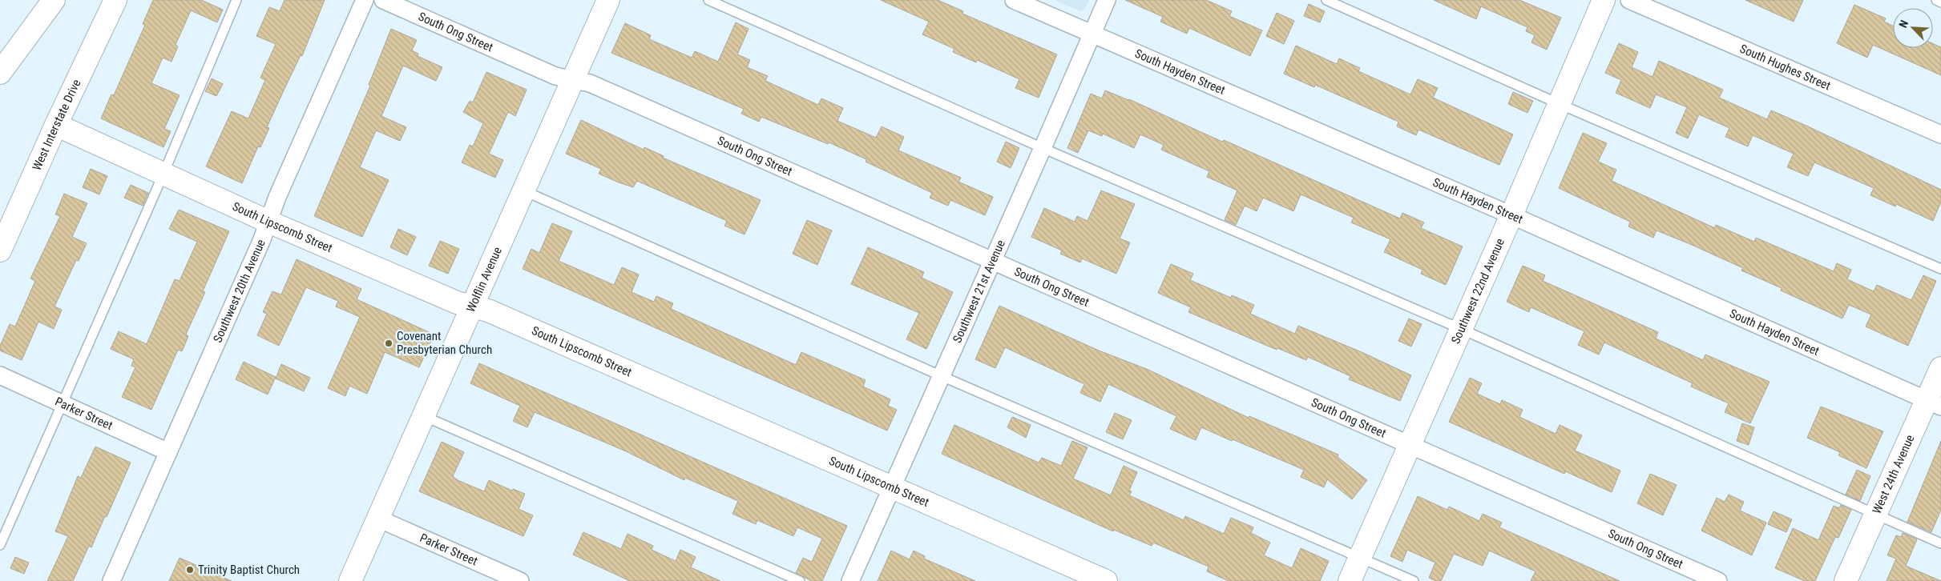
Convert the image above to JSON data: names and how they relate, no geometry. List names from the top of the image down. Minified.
{"streets":{"main road":["West Interstate Drive","South Lipscomb Street","Wolflin Avenue","Southwest 22nd Avenue","West 24th Avenue"],"street":["South Ong Street","South Hughes Street","South Hayden Street","Southwest 20th Avenue","Southwest 21st Avenue","Parker Street"]},"crossings":[["South Ong Street","Wolflin Avenue"],["South Ong Street","Southwest 21st Avenue"],["South Ong Street","Southwest 22nd Avenue"],["South Hayden Street","Southwest 21st Avenue"],["South Hayden Street","Southwest 22nd Avenue"],["South Hayden Street","West 24th Avenue"],["West Interstate Drive","South Lipscomb Street"],["South Lipscomb Street","Wolflin Avenue"],["South Lipscomb Street","Southwest 20th Avenue"],["South Lipscomb Street","Southwest 21st Avenue"],["Wolflin Avenue","Parker Street"],["Southwest 20th Avenue","Parker Street"]],"places":["Covenant Presbyterian Church","Trinity Baptist Church"],"north":"top left"}
